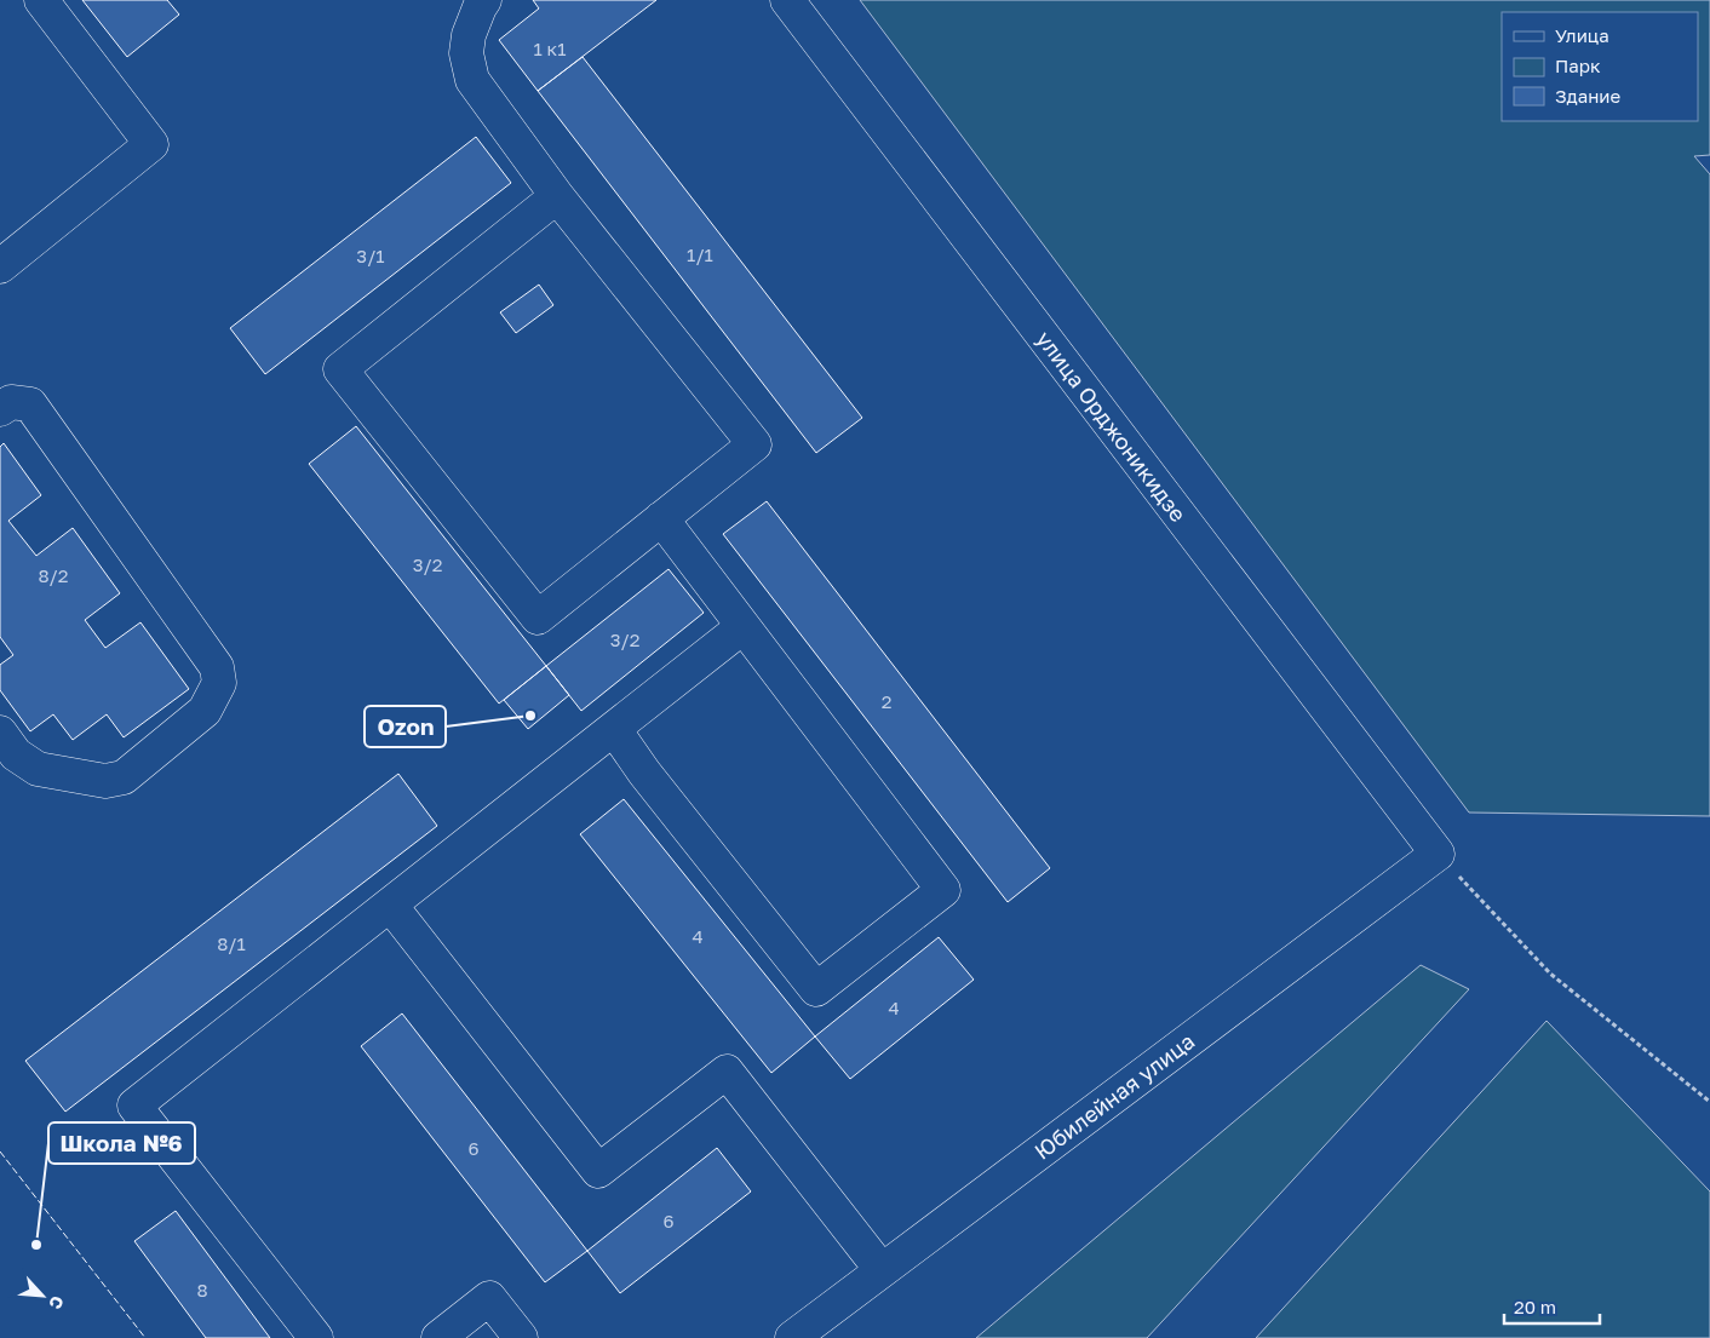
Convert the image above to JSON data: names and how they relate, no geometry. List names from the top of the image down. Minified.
{"streets":{"street":["улица Орджоникидзе","Юбилейная улица"]},"crossings":[["улица Орджоникидзе","Юбилейная улица"]],"places":["Ozon","Школа №6"],"house_numbers":["1 к1","1/1","3/1","3/2","8/2","3/2","2","4","8/1","4","6","6","8"],"legend":["Улица","Парк","Здание"],"scale_bar":"20 m","north":"bottom right"}
